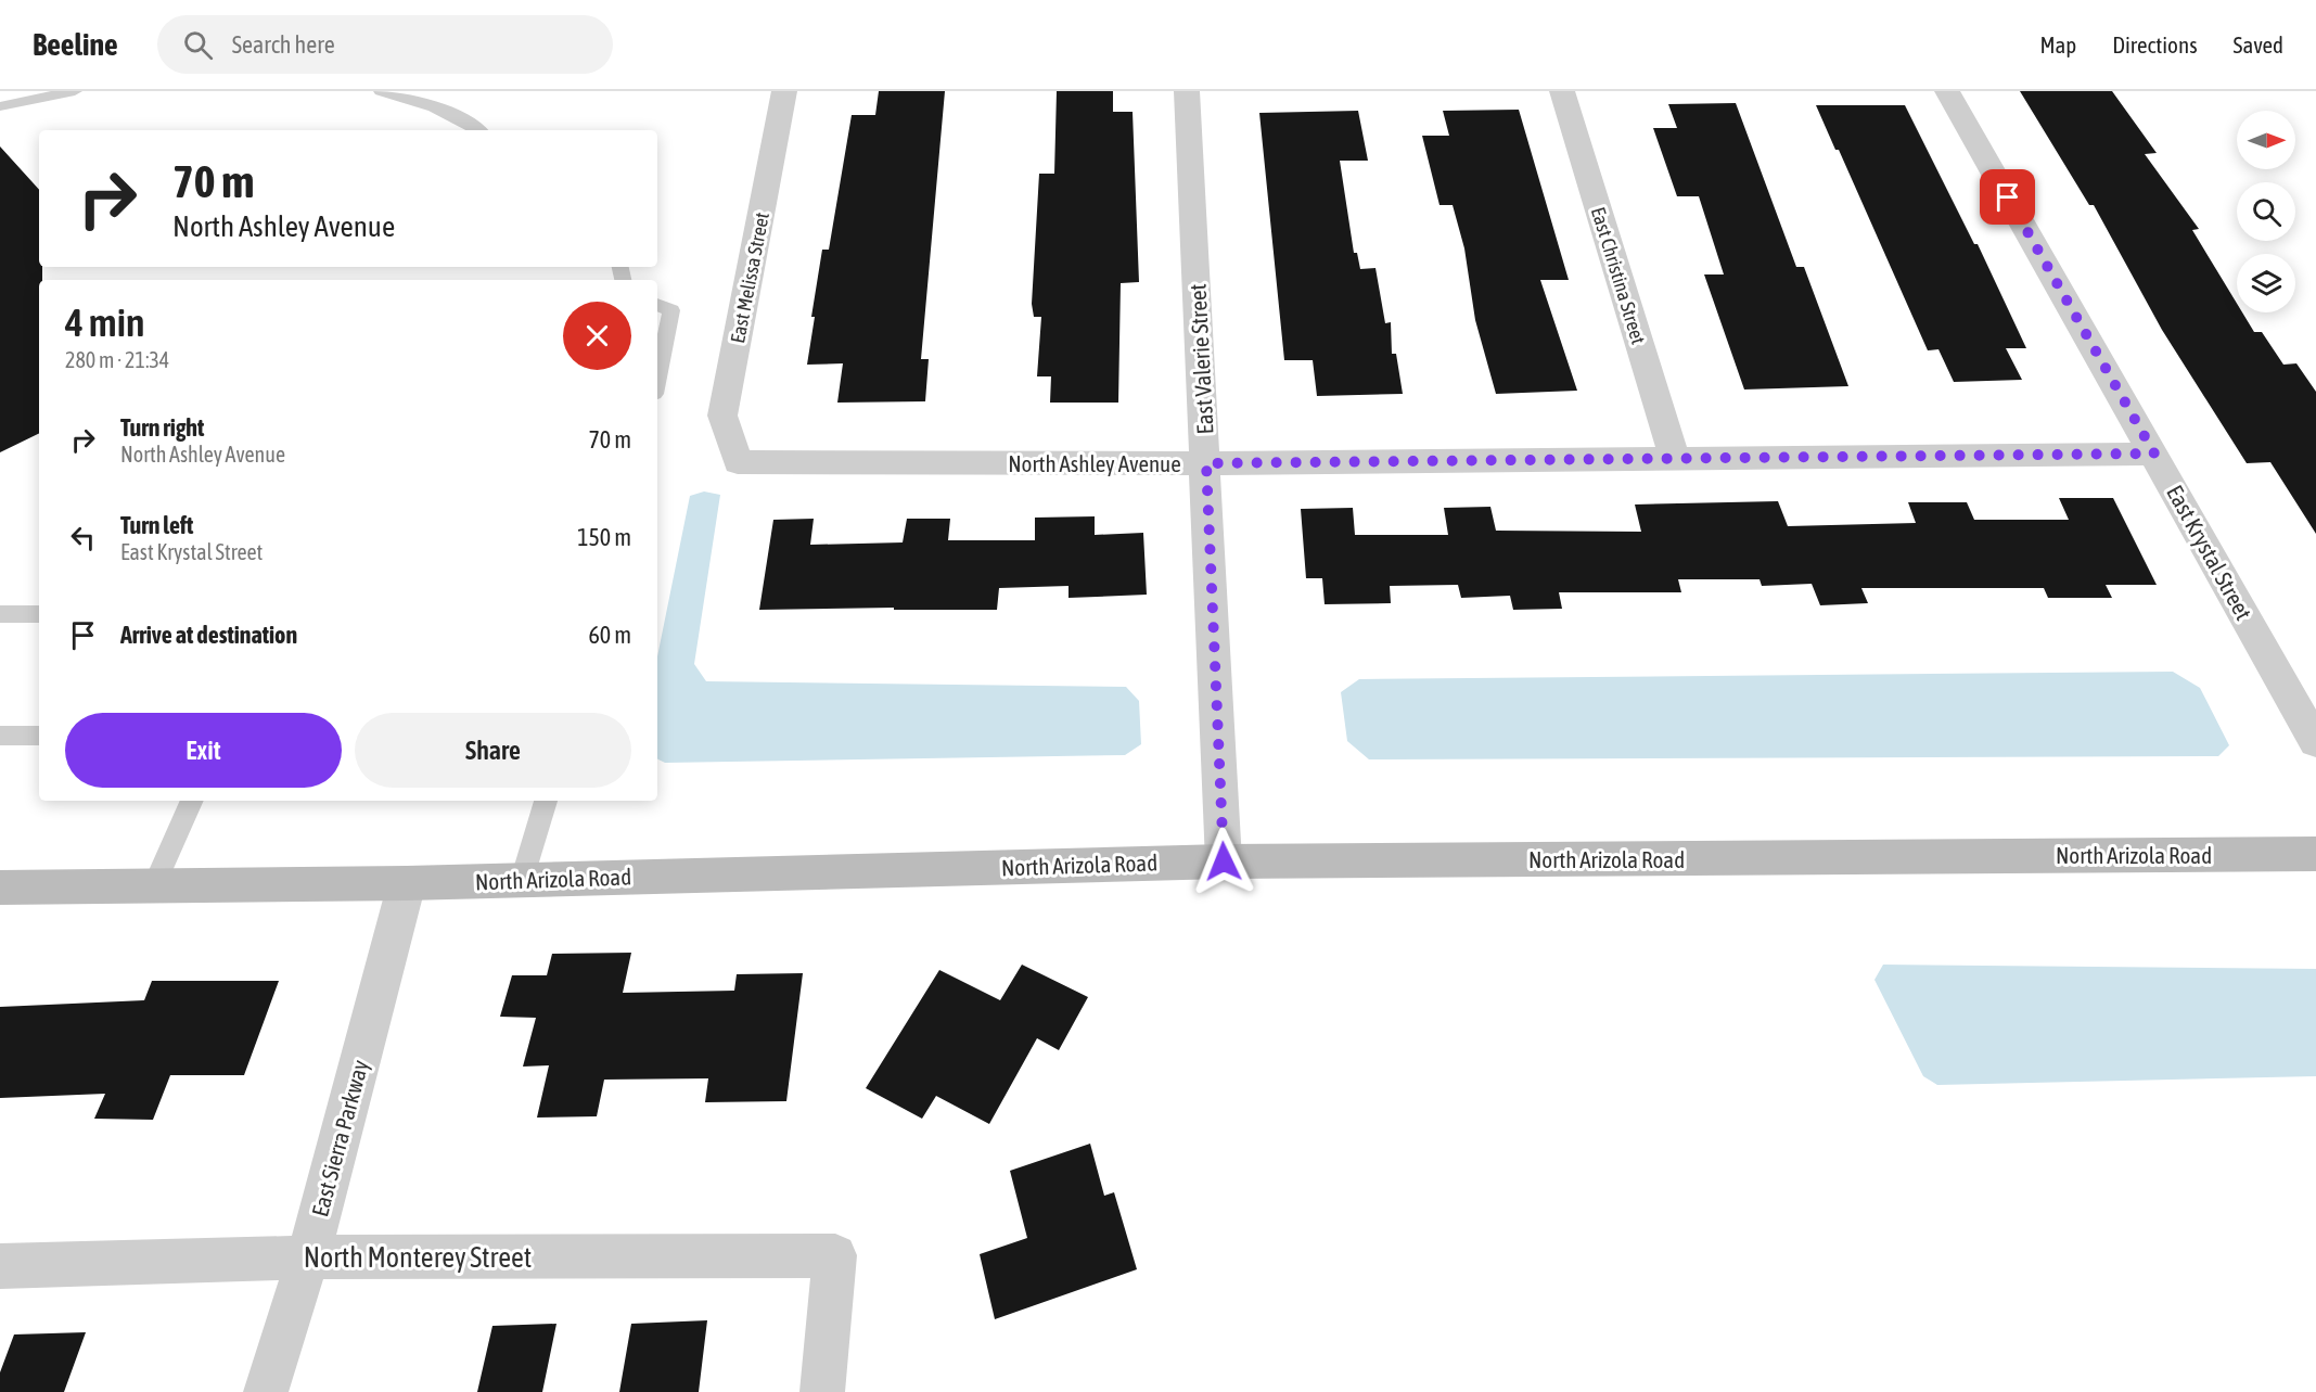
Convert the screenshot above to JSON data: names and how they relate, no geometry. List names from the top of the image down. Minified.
{"streets":{"street":["East Christina Street","East Melissa Street","East Valerie Street","North Ashley Avenue","East Krystal Street","North Arizola Road","East Sierra Parkway","North Monterey Street"]},"crossings":[["East Christina Street","North Ashley Avenue"],["East Melissa Street","North Ashley Avenue"],["East Valerie Street","North Ashley Avenue"],["East Valerie Street","North Arizola Road"],["North Ashley Avenue","East Krystal Street"],["North Arizola Road","East Sierra Parkway"],["East Sierra Parkway","North Monterey Street"]],"north":"right","page":{"header":"Beeline","search":"Search here","nav":["Map","Directions","Saved"],"turn":["70 m","North Ashley Avenue"],"heading":["4 min","280 m · 21:34"],"list":[{"name":"Turn right","note":"North Ashley Avenue","value":"70 m"},{"name":"Turn left","note":"East Krystal Street","value":"150 m"},{"name":"Arrive at destination","value":"60 m"}],"buttons":["Exit","Share"]}}
